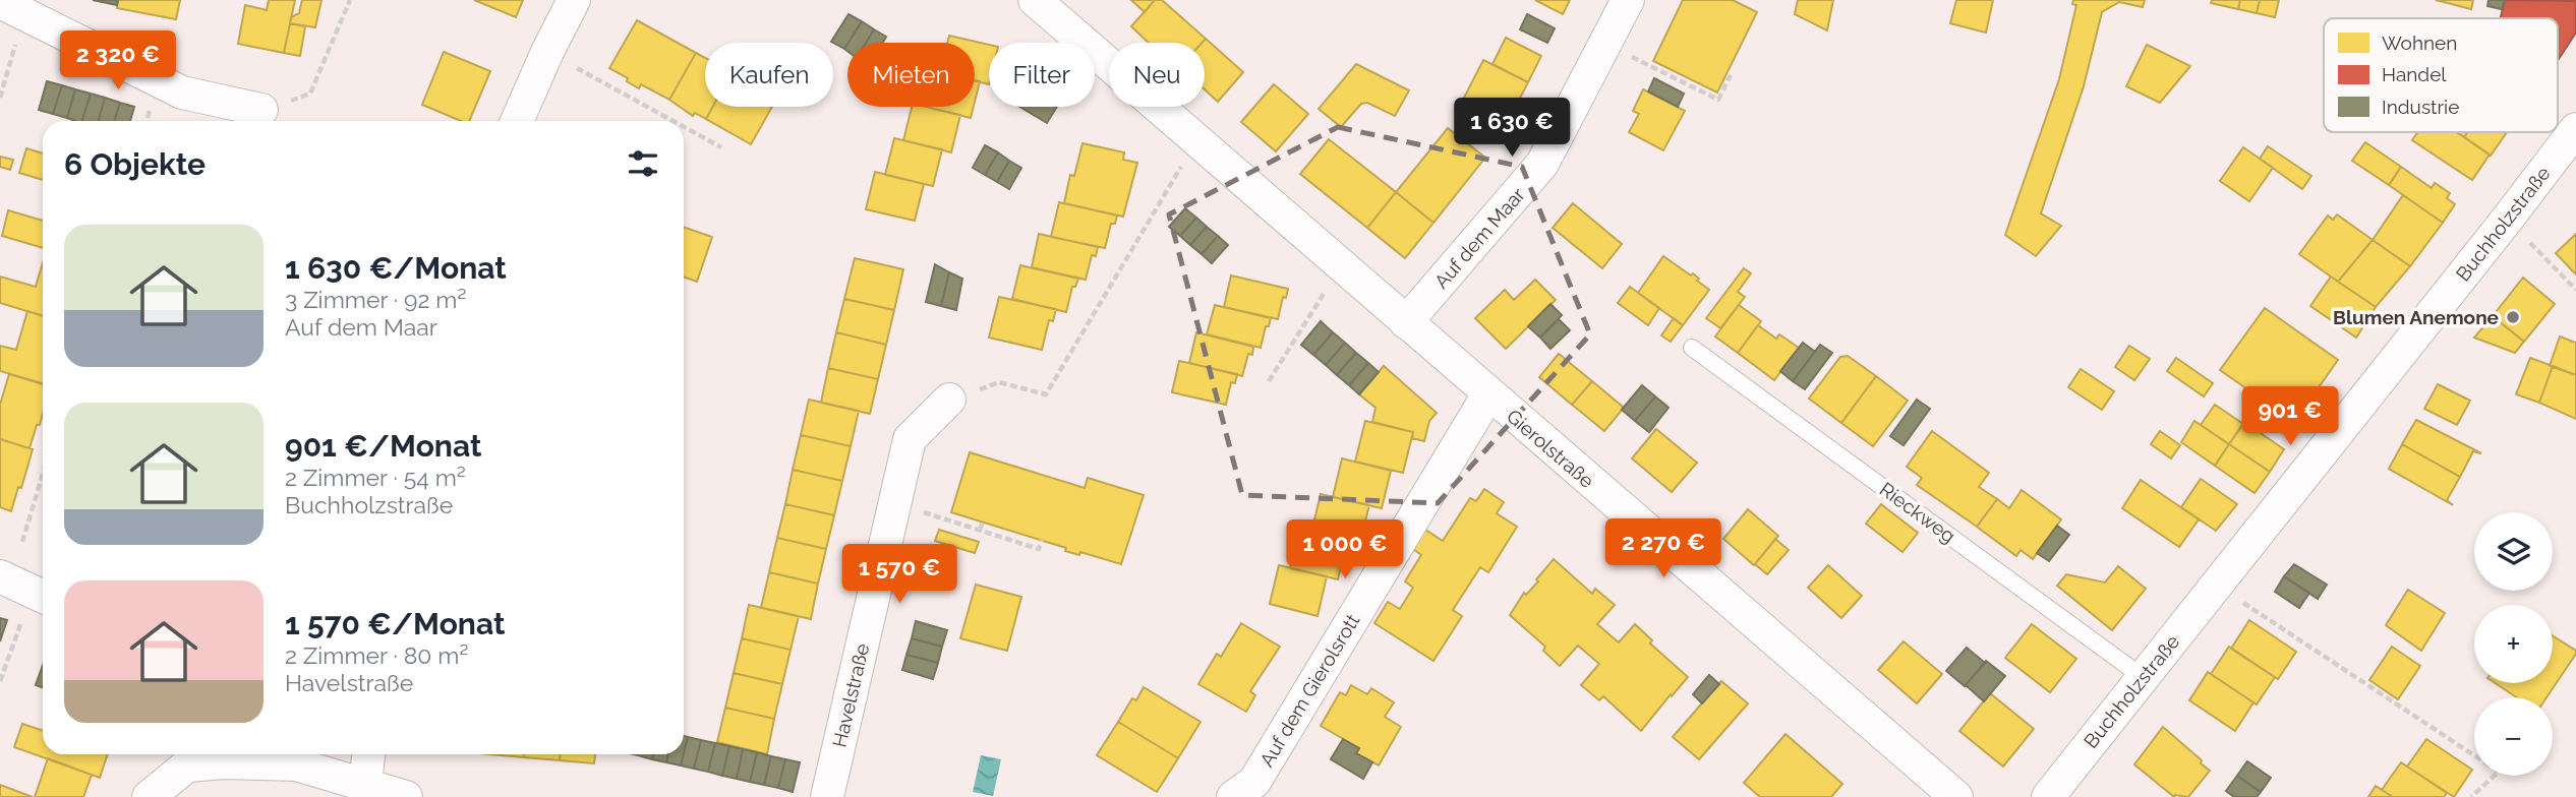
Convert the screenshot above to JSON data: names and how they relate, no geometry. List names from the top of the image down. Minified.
{"streets":{"street":["Buchholzstraße","Auf dem Maar","Gierolstraße","Auf dem Gierolsrott","Havelstraße"],"lane":["Rieckweg"]},"crossings":[["Buchholzstraße","Rieckweg"],["Auf dem Maar","Gierolstraße"],["Gierolstraße","Auf dem Gierolsrott"]],"places":["Blumen Anemone"],"legend":["Wohnen","Handel","Industrie"],"page":{"price":["2 320 €","1 630 €","901 €","2 270 €","1 000 €","1 570 €"],"chip":["Kaufen","Mieten","Filter","Neu"],"heading":"6 Objekte","list":[{"name":"1 630 €/Monat","note":"3 Zimmer · 92 m² · Auf dem Maar"},{"name":"901 €/Monat","note":"2 Zimmer · 54 m² · Buchholzstraße"},{"name":"1 570 €/Monat","note":"2 Zimmer · 80 m² · Havelstraße"}],"map_buttons":["+","−"]}}
